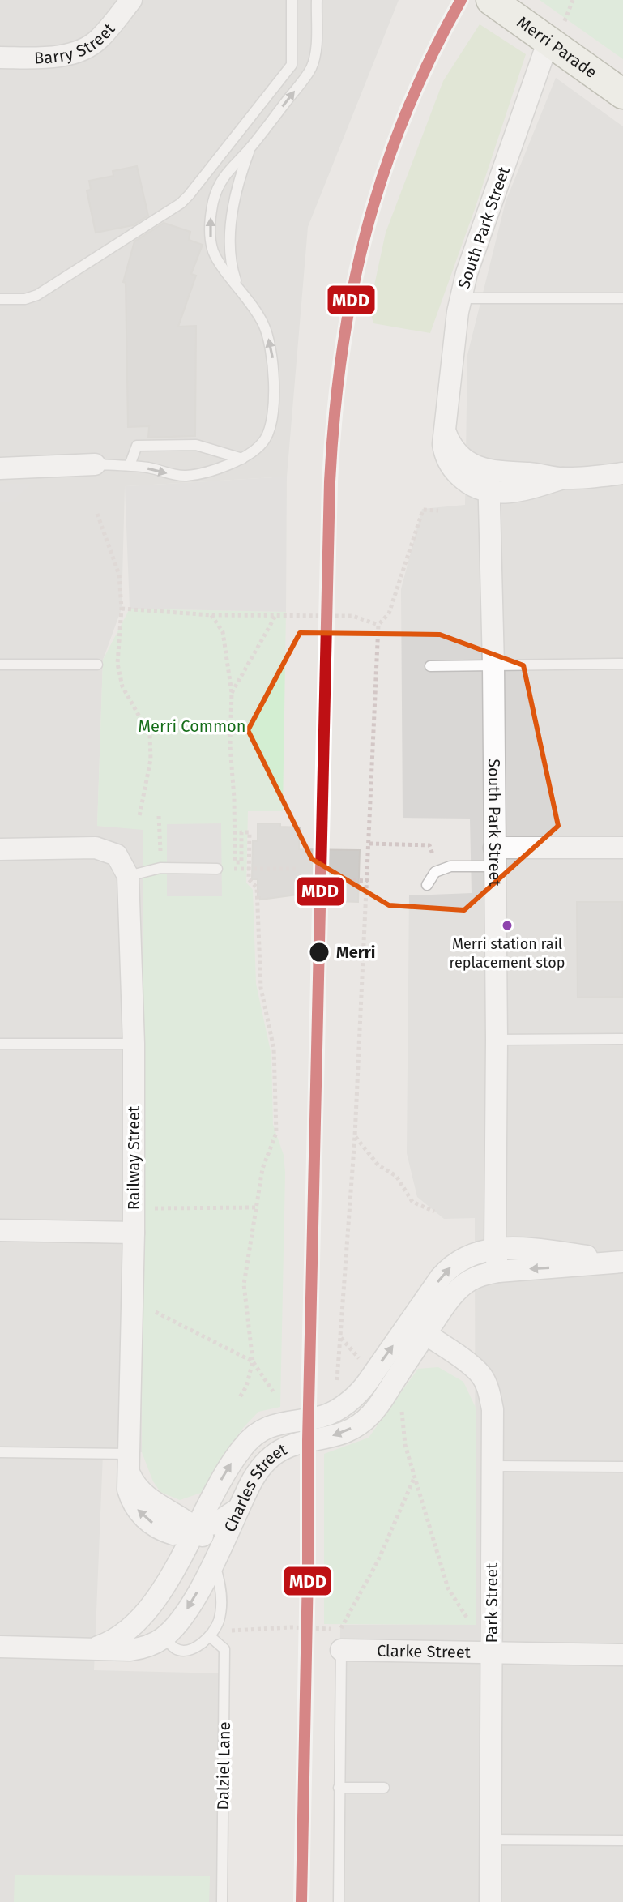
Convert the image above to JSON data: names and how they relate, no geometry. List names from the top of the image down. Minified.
{"streets":{"main road":["Merri Parade"],"street":["Barry Street","South Park Street","Railway Street","Charles Street","Park Street","Clarke Street"],"lane":["Dalziel Lane"]},"crossings":[["Merri Parade","South Park Street"],["South Park Street","Charles Street"],["Railway Street","Charles Street"],["Charles Street","Park Street"],["Park Street","Clarke Street"]],"parks":["Merri Common"],"places":["Merri station rail replacement stop","Merri"],"lines":["transit line MDD"]}
